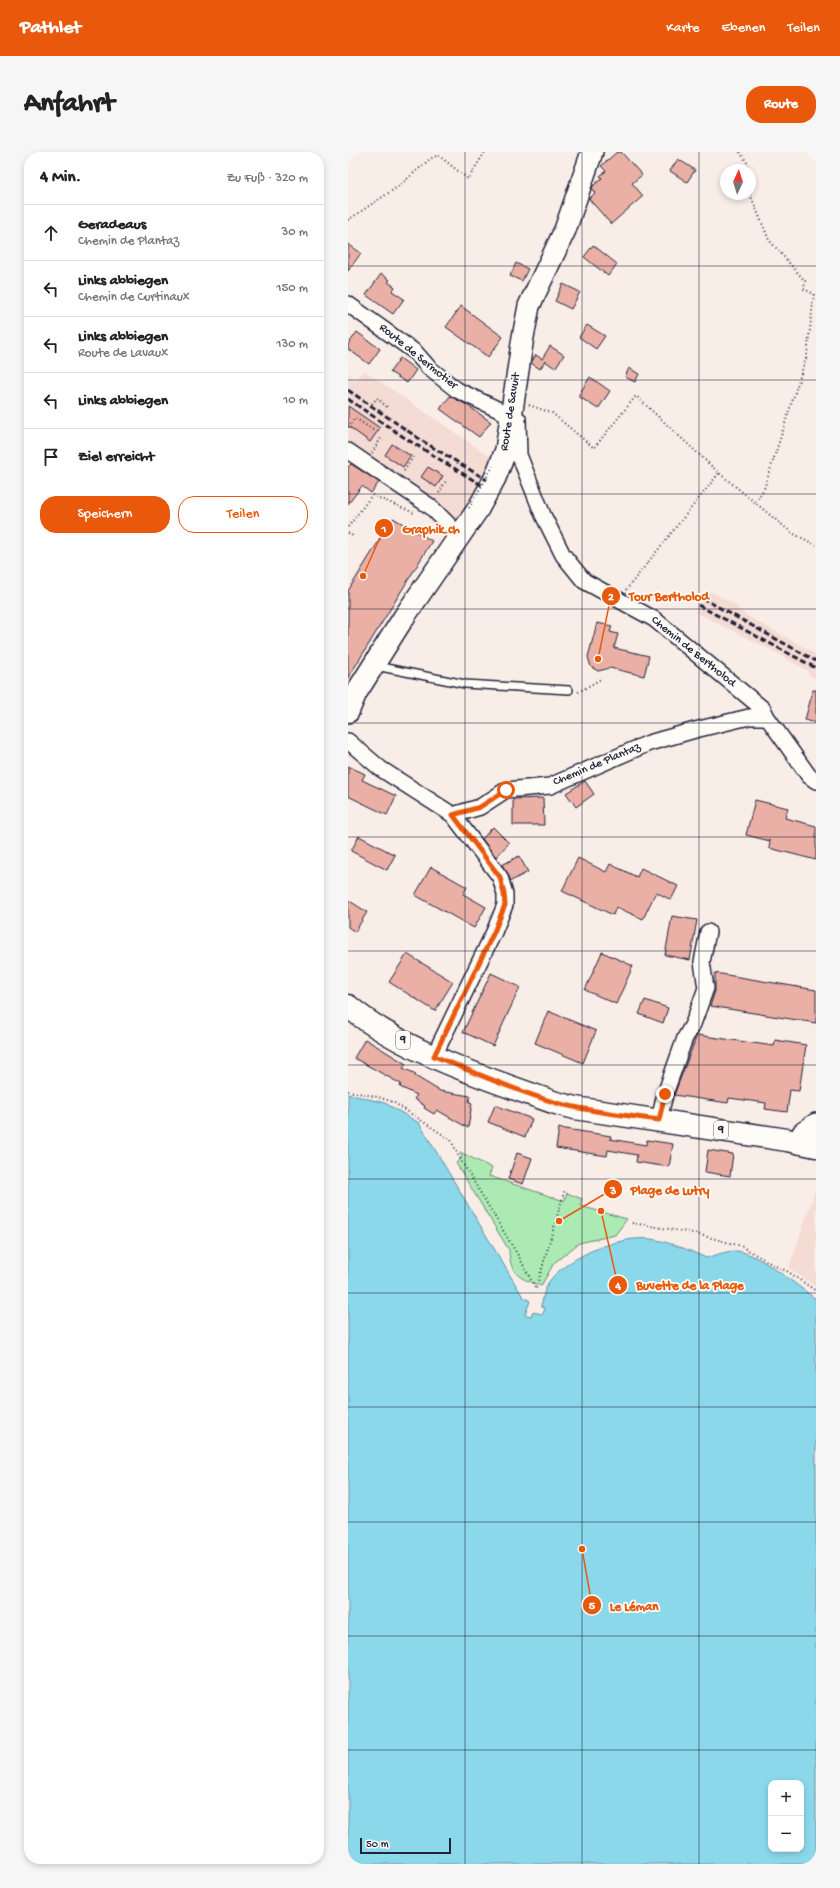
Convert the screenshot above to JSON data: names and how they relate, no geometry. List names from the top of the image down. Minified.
{"streets":{"main road":["9"],"street":["Route de Sermotier","Route de Savuit","Chemin de Bertholod","Chemin de Plantaz"]},"crossings":[["Route de Sermotier","Route de Savuit"],["Route de Sermotier","Chemin de Bertholod"],["Route de Savuit","Chemin de Bertholod"],["Chemin de Bertholod","Chemin de Plantaz"]],"places":["Graphik.ch","Tour Bertholod","Buvette de la Plage","Plage de Lutry","Le Léman"],"scale_bar":"50 m","north":"top","page":{"header":"Pathlet","nav":["Karte","Ebenen","Teilen"],"buttons":["Route",["Speichern","Teilen"]],"title":"Anfahrt","heading":["4 Min.","Zu Fuß · 320 m"],"list":[["Geradeaus","Chemin de Plantaz","30 m"],["Links abbiegen","Chemin de Curtinaux","150 m"],["Links abbiegen","Route de Lavaux","130 m"],["Links abbiegen","10 m"],"Ziel erreicht"],"map_buttons":["+","−"],"scale":"50 m"}}
